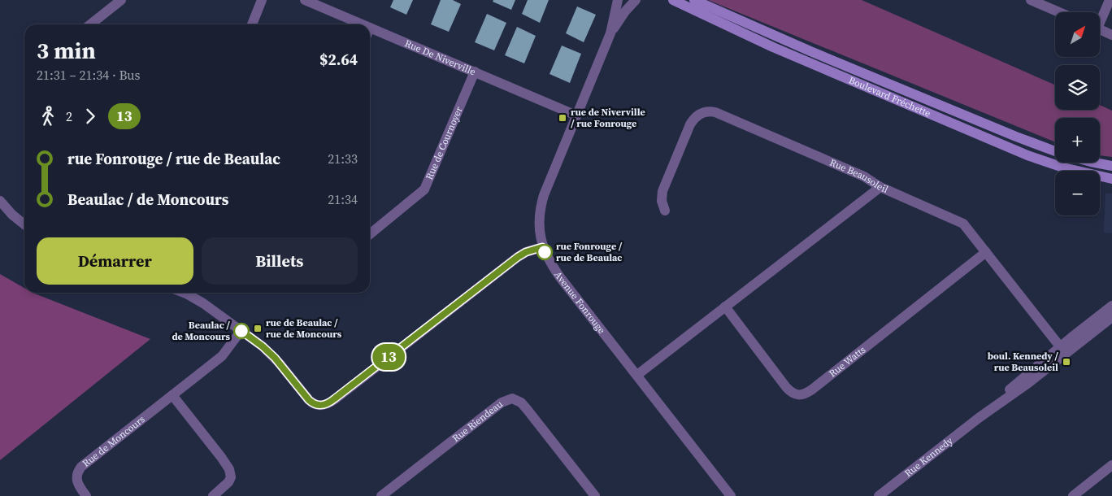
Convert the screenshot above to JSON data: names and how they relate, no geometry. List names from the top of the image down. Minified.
{"streets":{"main road":["Boulevard Fréchette"],"street":["Rue De Niverville","Rue de Cournoyer","Rue Beausoleil","Avenue Fonrouge","Rue Watts","Rue Riendeau","Rue de Moncours","Rue Kennedy"]},"crossings":[["Rue De Niverville","Rue de Cournoyer"],["Rue De Niverville","Avenue Fonrouge"],["Rue Beausoleil","Rue Watts"],["Rue Beausoleil","Rue Kennedy"]],"places":{"transit":["rue de Niverville / rue Fonrouge","rue de Beaulac / rue de Moncours","boul. Kennedy / rue Beausoleil"],"other":["rue Fonrouge / rue de Beaulac","Beaulac / de Moncours"]},"lines":["bus line 13"],"north":"top right","page":{"on_map":"13","map_buttons":["+","−"],"heading":["3 min","21:31 – 21:34 · Bus","$2.64"],"legs":["2","13"],"list":[{"name":"rue Fonrouge / rue de Beaulac","value":"21:33"},{"name":"Beaulac / de Moncours","value":"21:34"}],"buttons":["Démarrer","Billets"]}}
